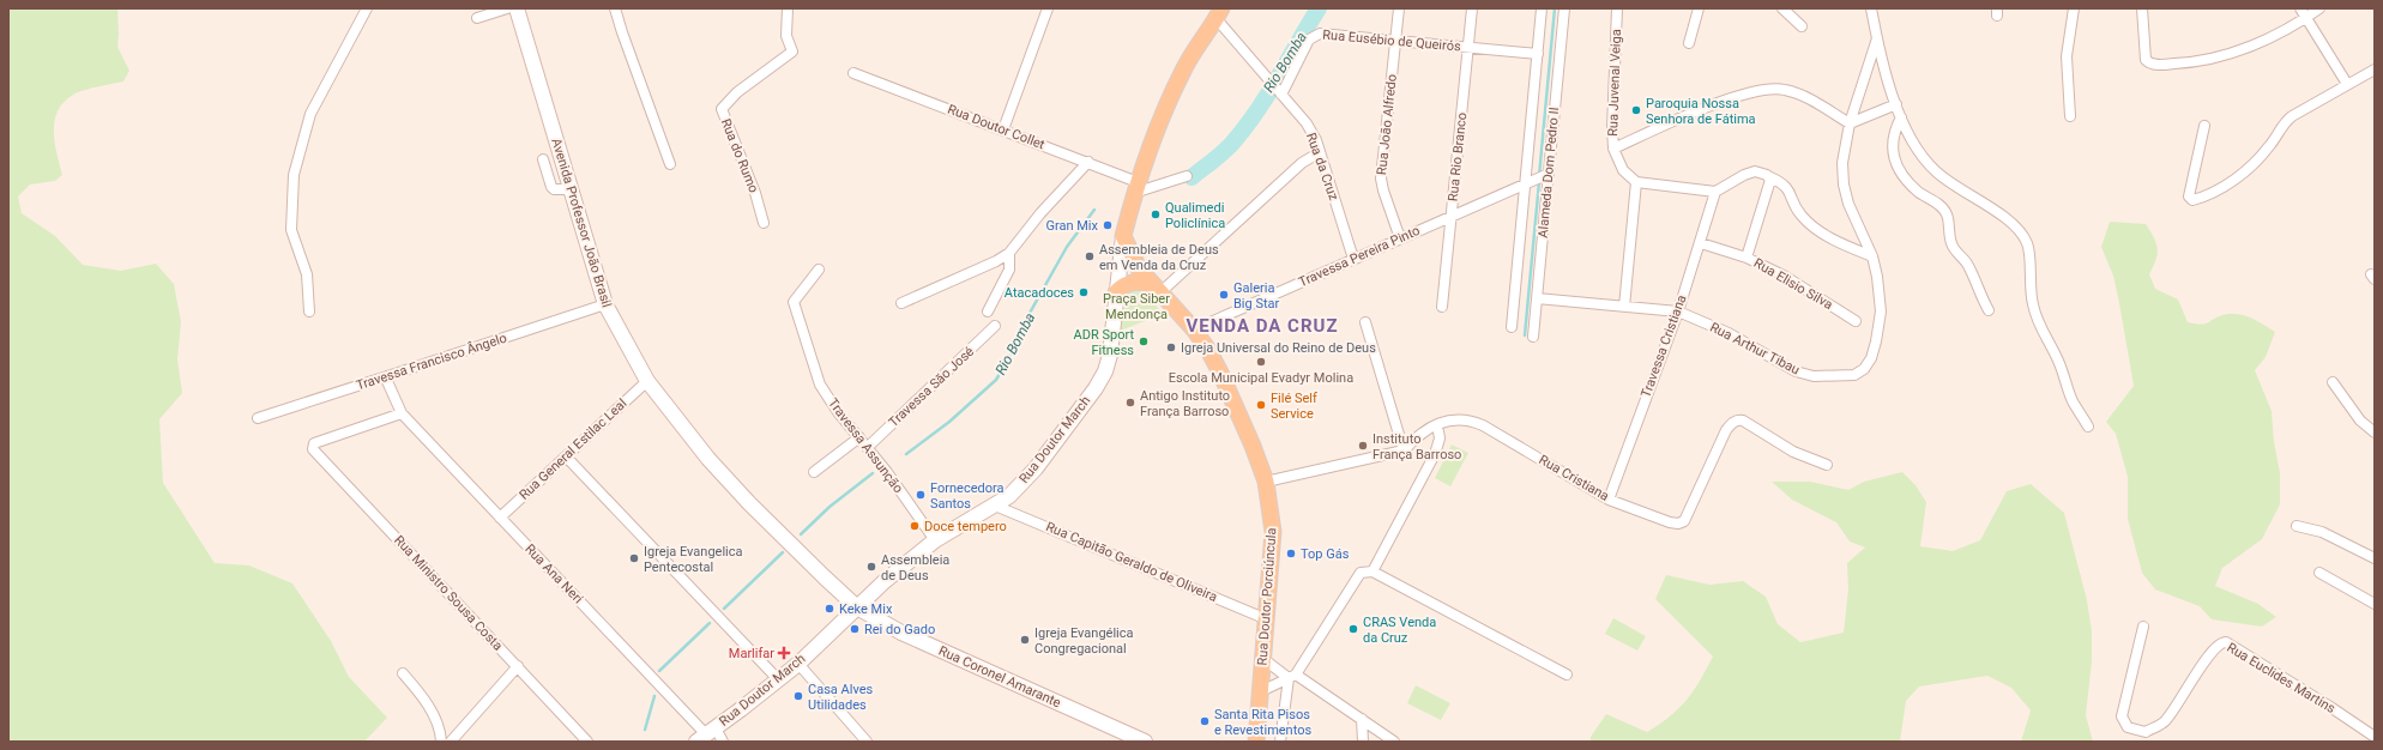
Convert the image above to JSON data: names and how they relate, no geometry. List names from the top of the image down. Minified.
{"streets":{"main road":["Avenida Professor João Brasil","Rua Doutor March","Rua Doutor Porciúncula","Rua Coronel Amarante"],"street":["Rua Eusébio de Queirós","Rua Juvenal Veiga","Rua João Alfredo","Rua Doutor Collet","Rua do Rumo","Rua Rio Branco","Rua da Cruz","Alameda Dom Pedro II","Travessa Pereira Pinto","Rua Elisio Silva","Travessa Cristiana","Rua Arthur Tibau","Travessa Francisco Ângelo","Travessa São José","Travessa Assunção","Rua General Estilac Leal","Rua Cristiana","Rua Capitão Geraldo de Oliveira","Rua Ana Neri","Rua Ministro Sousa Costa","Rua Euclides Martins"]},"crossings":[["Rua Eusébio de Queirós","Rua João Alfredo"],["Rua Eusébio de Queirós","Rua Rio Branco"],["Rua Eusébio de Queirós","Rua da Cruz"],["Rua Eusébio de Queirós","Alameda Dom Pedro II"],["Rua João Alfredo","Travessa Pereira Pinto"],["Rua Doutor Collet","Rua Doutor March"],["Rua Rio Branco","Travessa Pereira Pinto"],["Rua da Cruz","Travessa Pereira Pinto"],["Rua da Cruz","Rua Doutor March"],["Alameda Dom Pedro II","Travessa Pereira Pinto"],["Alameda Dom Pedro II","Rua Arthur Tibau"],["Avenida Professor João Brasil","Travessa Francisco Ângelo"],["Avenida Professor João Brasil","Rua Doutor March"],["Avenida Professor João Brasil","Rua General Estilac Leal"],["Avenida Professor João Brasil","Rua Coronel Amarante"],["Travessa Pereira Pinto","Rua Doutor Porciúncula"],["Rua Elisio Silva","Travessa Cristiana"],["Travessa Cristiana","Rua Arthur Tibau"],["Travessa Cristiana","Rua Cristiana"],["Travessa Francisco Ângelo","Rua Ana Neri"],["Travessa São José","Travessa Assunção"],["Rua Doutor March","Travessa Assunção"],["Rua Doutor March","Rua Capitão Geraldo de Oliveira"],["Rua Doutor March","Rua Ana Neri"],["Rua Doutor March","Rua Doutor Porciúncula"],["Rua Doutor March","Rua Coronel Amarante"],["Rua General Estilac Leal","Rua Ana Neri"],["Rua Capitão Geraldo de Oliveira","Rua Doutor Porciúncula"],["Rua Ana Neri","Rua Ministro Sousa Costa"]],"districts":["VENDA DA CRUZ"],"water":["Rio Bomba"],"parks":["Praça Siber Mendonça"],"places":{"other":["Paroquia Nossa Senhora de Fátima","Qualimedi Policlínica","Gran Mix","Assembleia de Deus em Venda da Cruz","Atacadoces","Galeria Big Star","ADR Sport Fitness","Igreja Universal do Reino de Deus","Escola Municipal Evadyr Molina","Antigo Instituto França Barroso","Filé Self Service","Instituto França Barroso","Fornecedora Santos","Doce tempero","Top Gás","Igreja Evangelica Pentecostal","Assembleia de Deus","Keke Mix","Rei do Gado","CRAS Venda da Cruz","Igreja Evangélica Congregacional","Casa Alves Utilidades","Santa Rita Pisos e Revestimentos"],"health":["Marlifar"]}}
